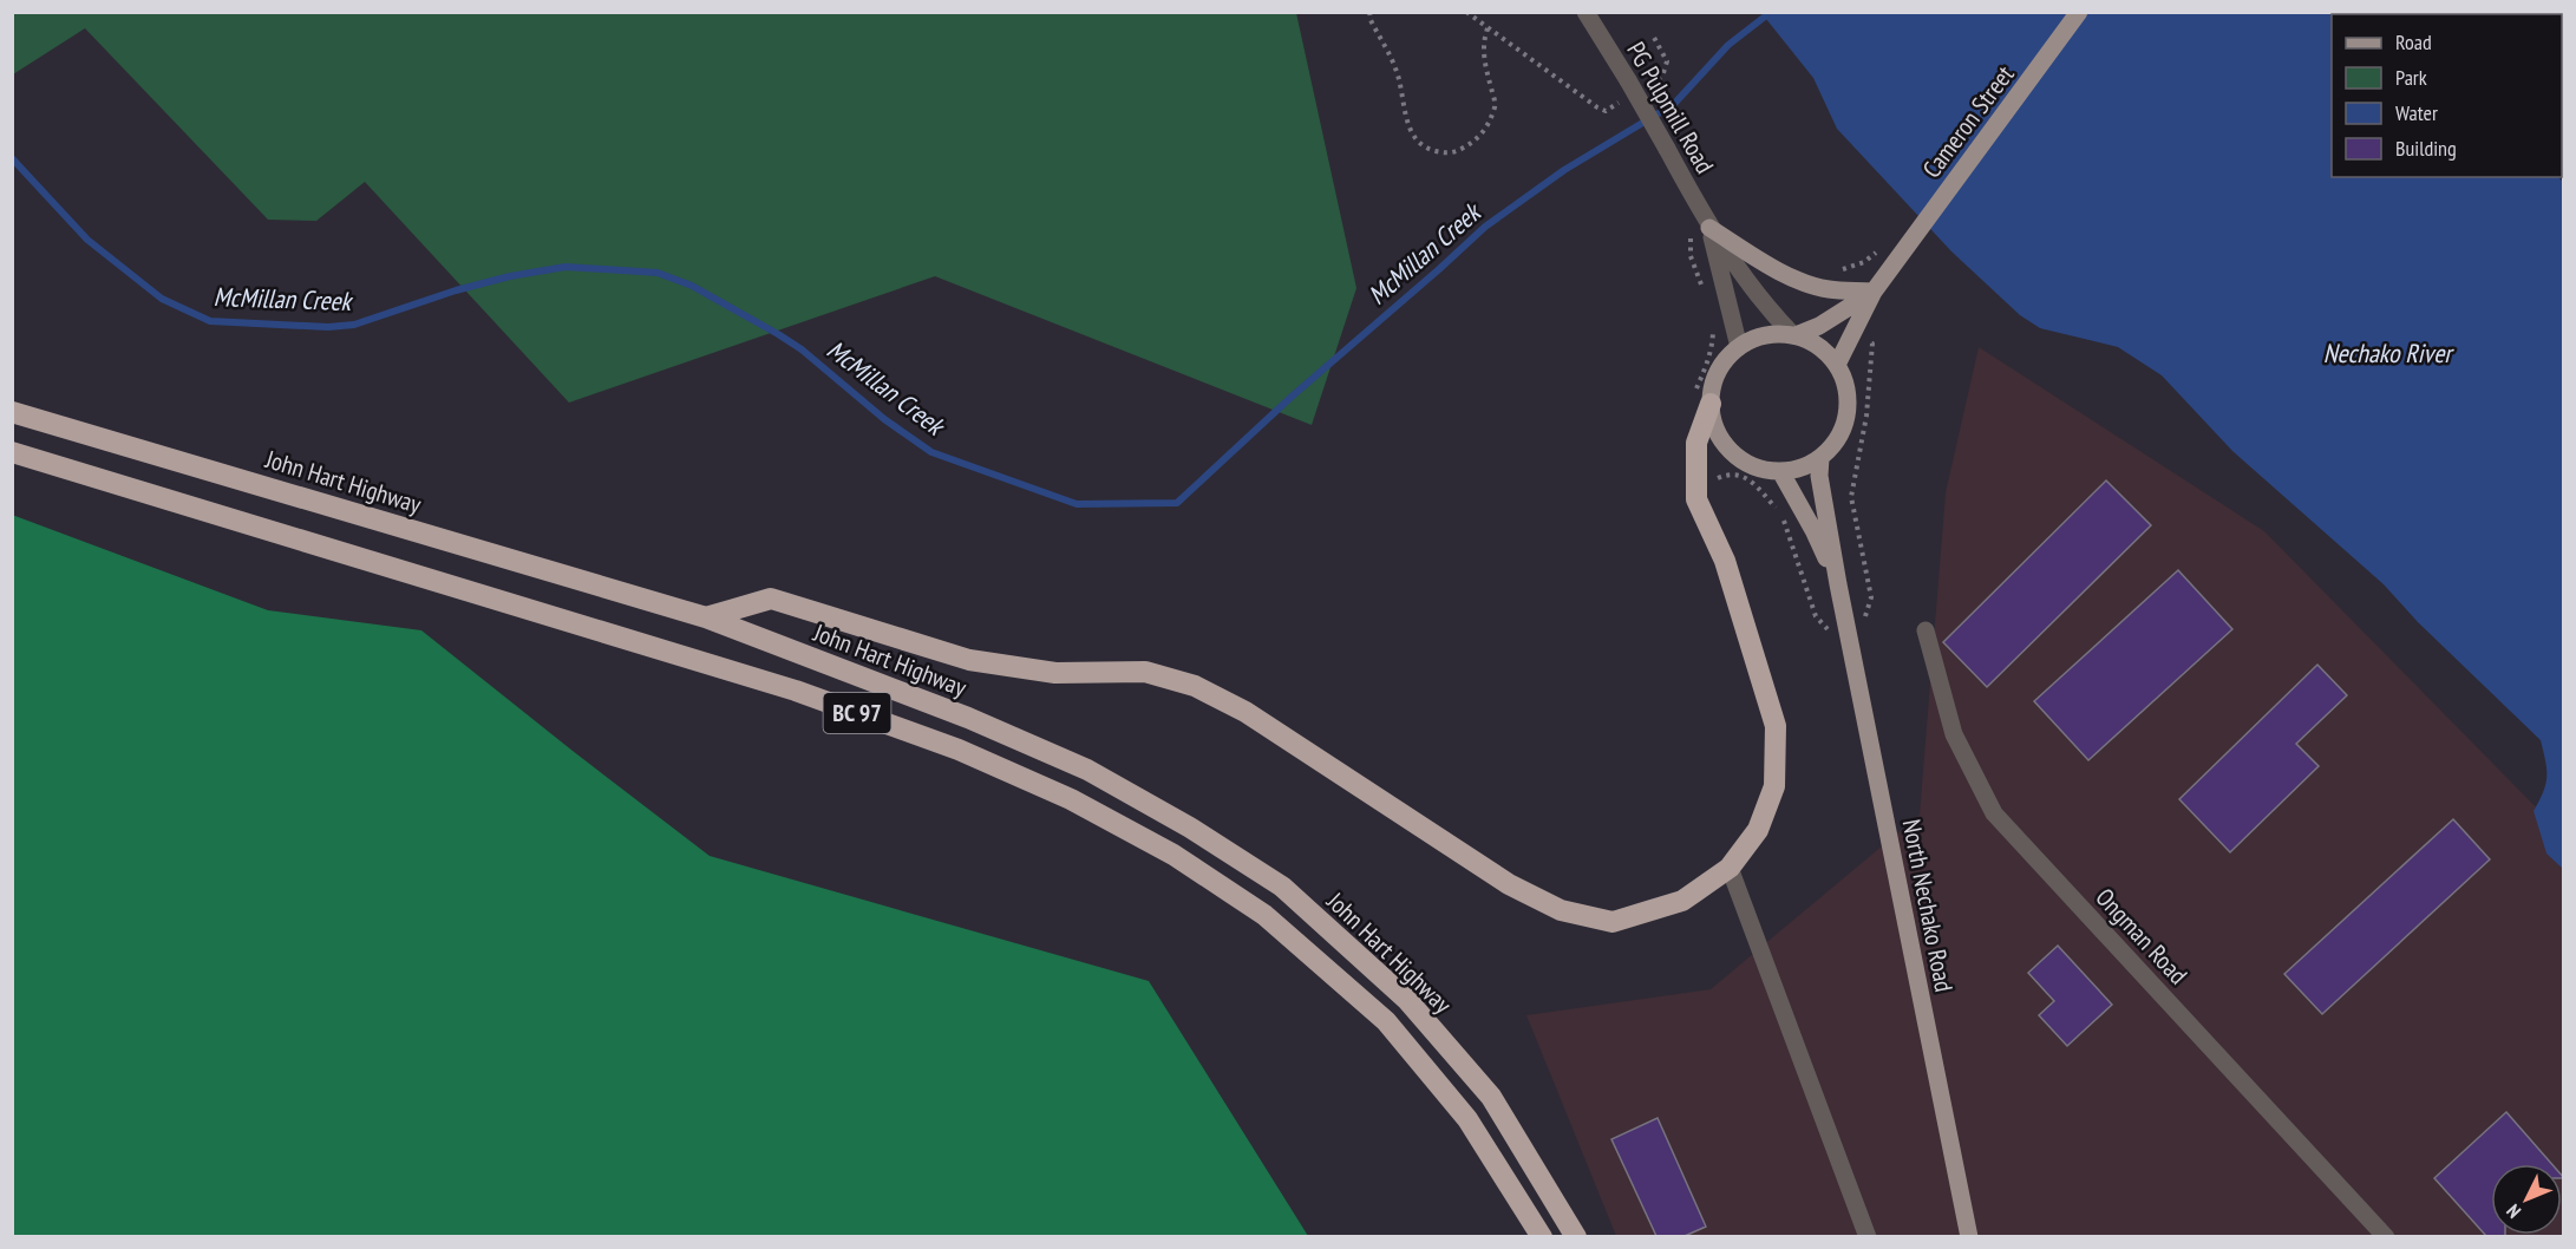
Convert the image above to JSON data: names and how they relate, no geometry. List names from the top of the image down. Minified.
{"streets":{"highway":["John Hart Highway","BC 97"],"main road":["Cameron Street","North Nechako Road"],"street":["PG Pulpmill Road","Ongman Road"]},"water":["McMillan Creek","Nechako River"],"legend":["Road","Park","Water","Building"],"north":"bottom left"}
